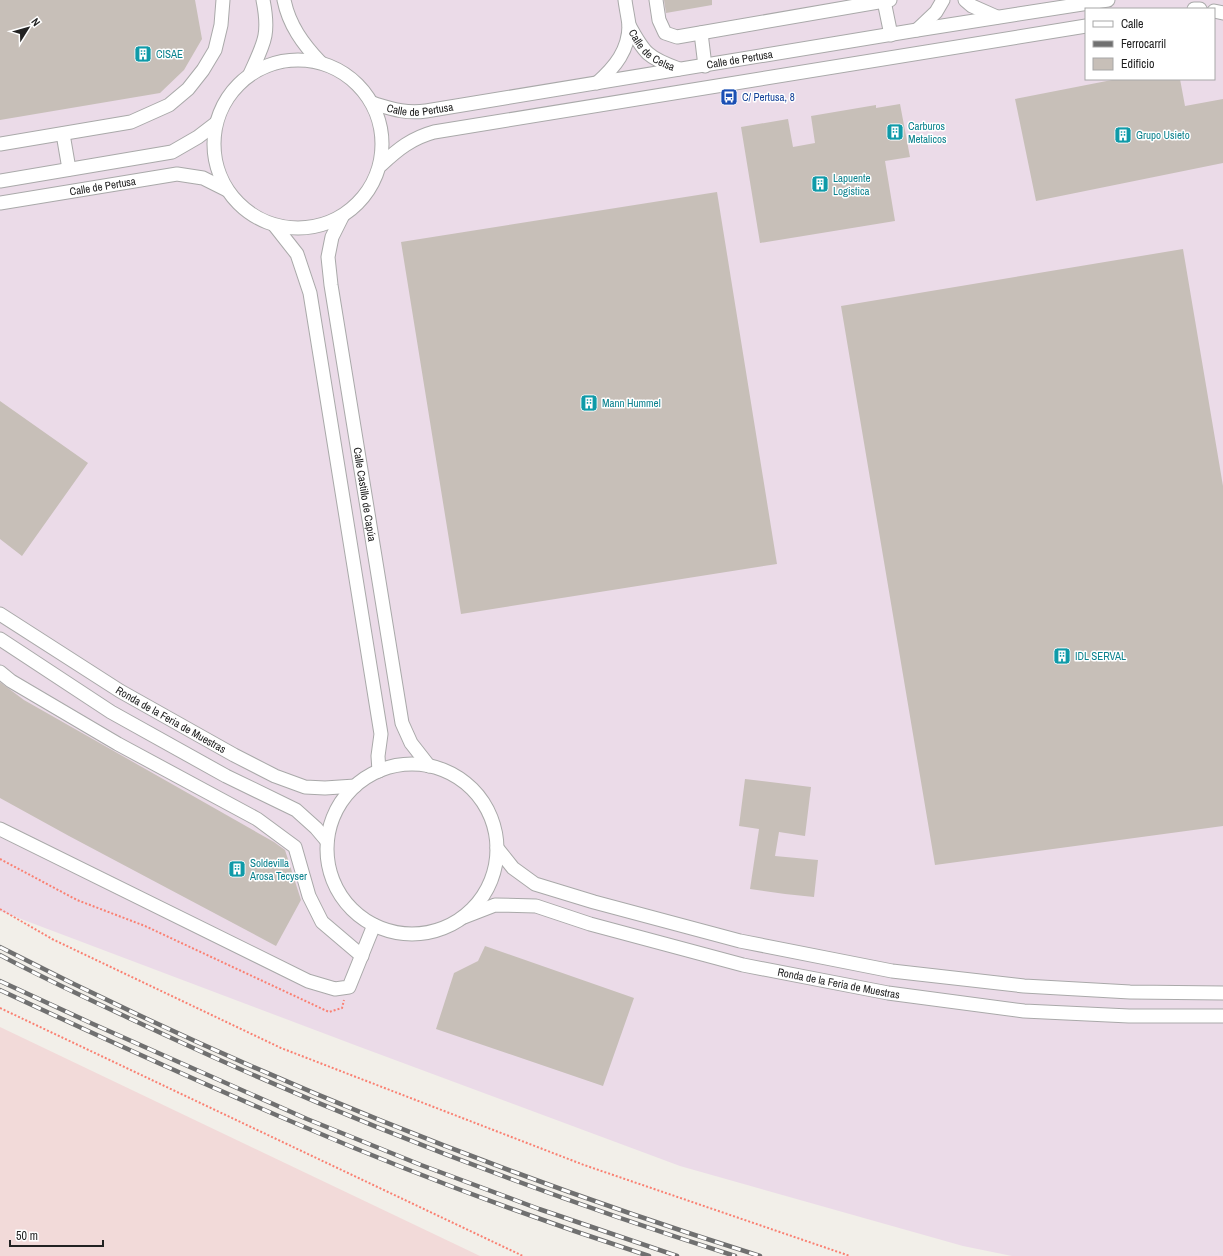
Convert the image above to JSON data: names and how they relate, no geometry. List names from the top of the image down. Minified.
{"streets":{"street":["Calle de Celsa","Calle de Pertusa","Calle Castillo de Capúa","Ronda de la Feria de Muestras"]},"crossings":[["Calle de Celsa","Calle de Pertusa"],["Calle Castillo de Capúa","Ronda de la Feria de Muestras"]],"places":{"building":["CISAE","Carburos Metalicos","Grupo Usieto","Lapuente Logistica","Mann Hummel","IDL SERVAL","Soldevilla Arosa Tecyser"],"bus stop":["C/ Pertusa, 8"]},"legend":["Calle","Ferrocarril","Edificio"],"scale_bar":"50 m","north":"top right"}
